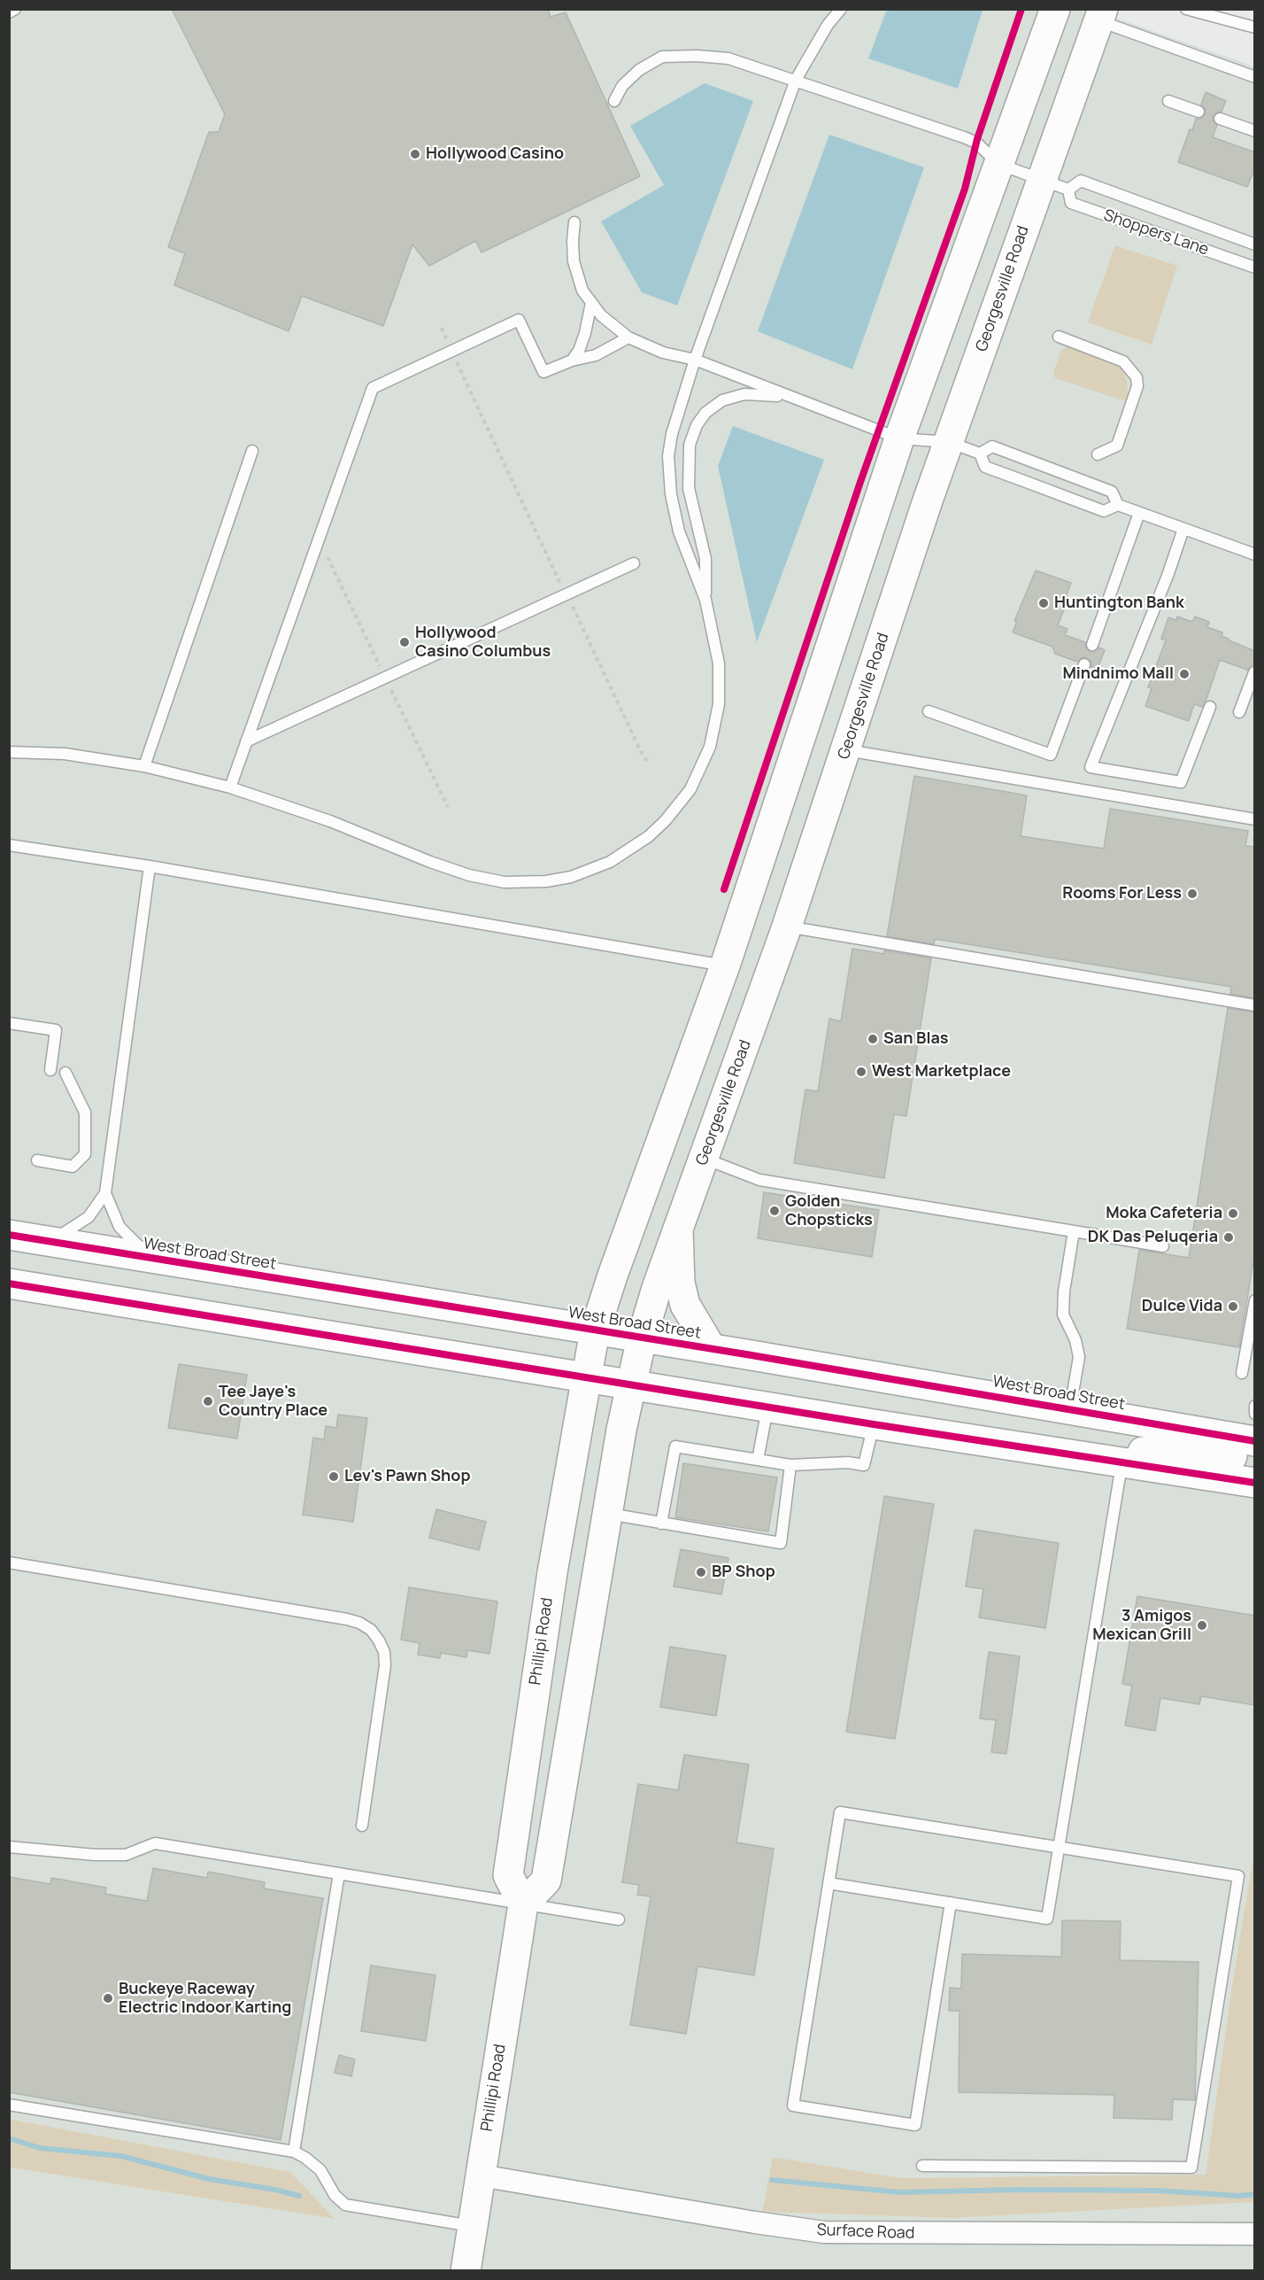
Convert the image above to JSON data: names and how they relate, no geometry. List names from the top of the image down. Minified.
{"streets":{"main road":["Georgesville Road","West Broad Street","Phillipi Road"],"street":["Surface Road"],"lane":["Shoppers Lane"]},"crossings":[["Georgesville Road","West Broad Street"],["Phillipi Road","Surface Road"]],"places":["Hollywood Casino","Huntington Bank","Hollywood Casino Columbus","Mindnimo Mall","Rooms For Less","San Blas","West Marketplace","Golden Chopsticks","Moka Cafeteria","DK Das Peluqeria","Dulce Vida","Tee Jaye's Country Place","Lev's Pawn Shop","BP Shop","3 Amigos Mexican Grill","Buckeye Raceway Electric Indoor Karting"]}
